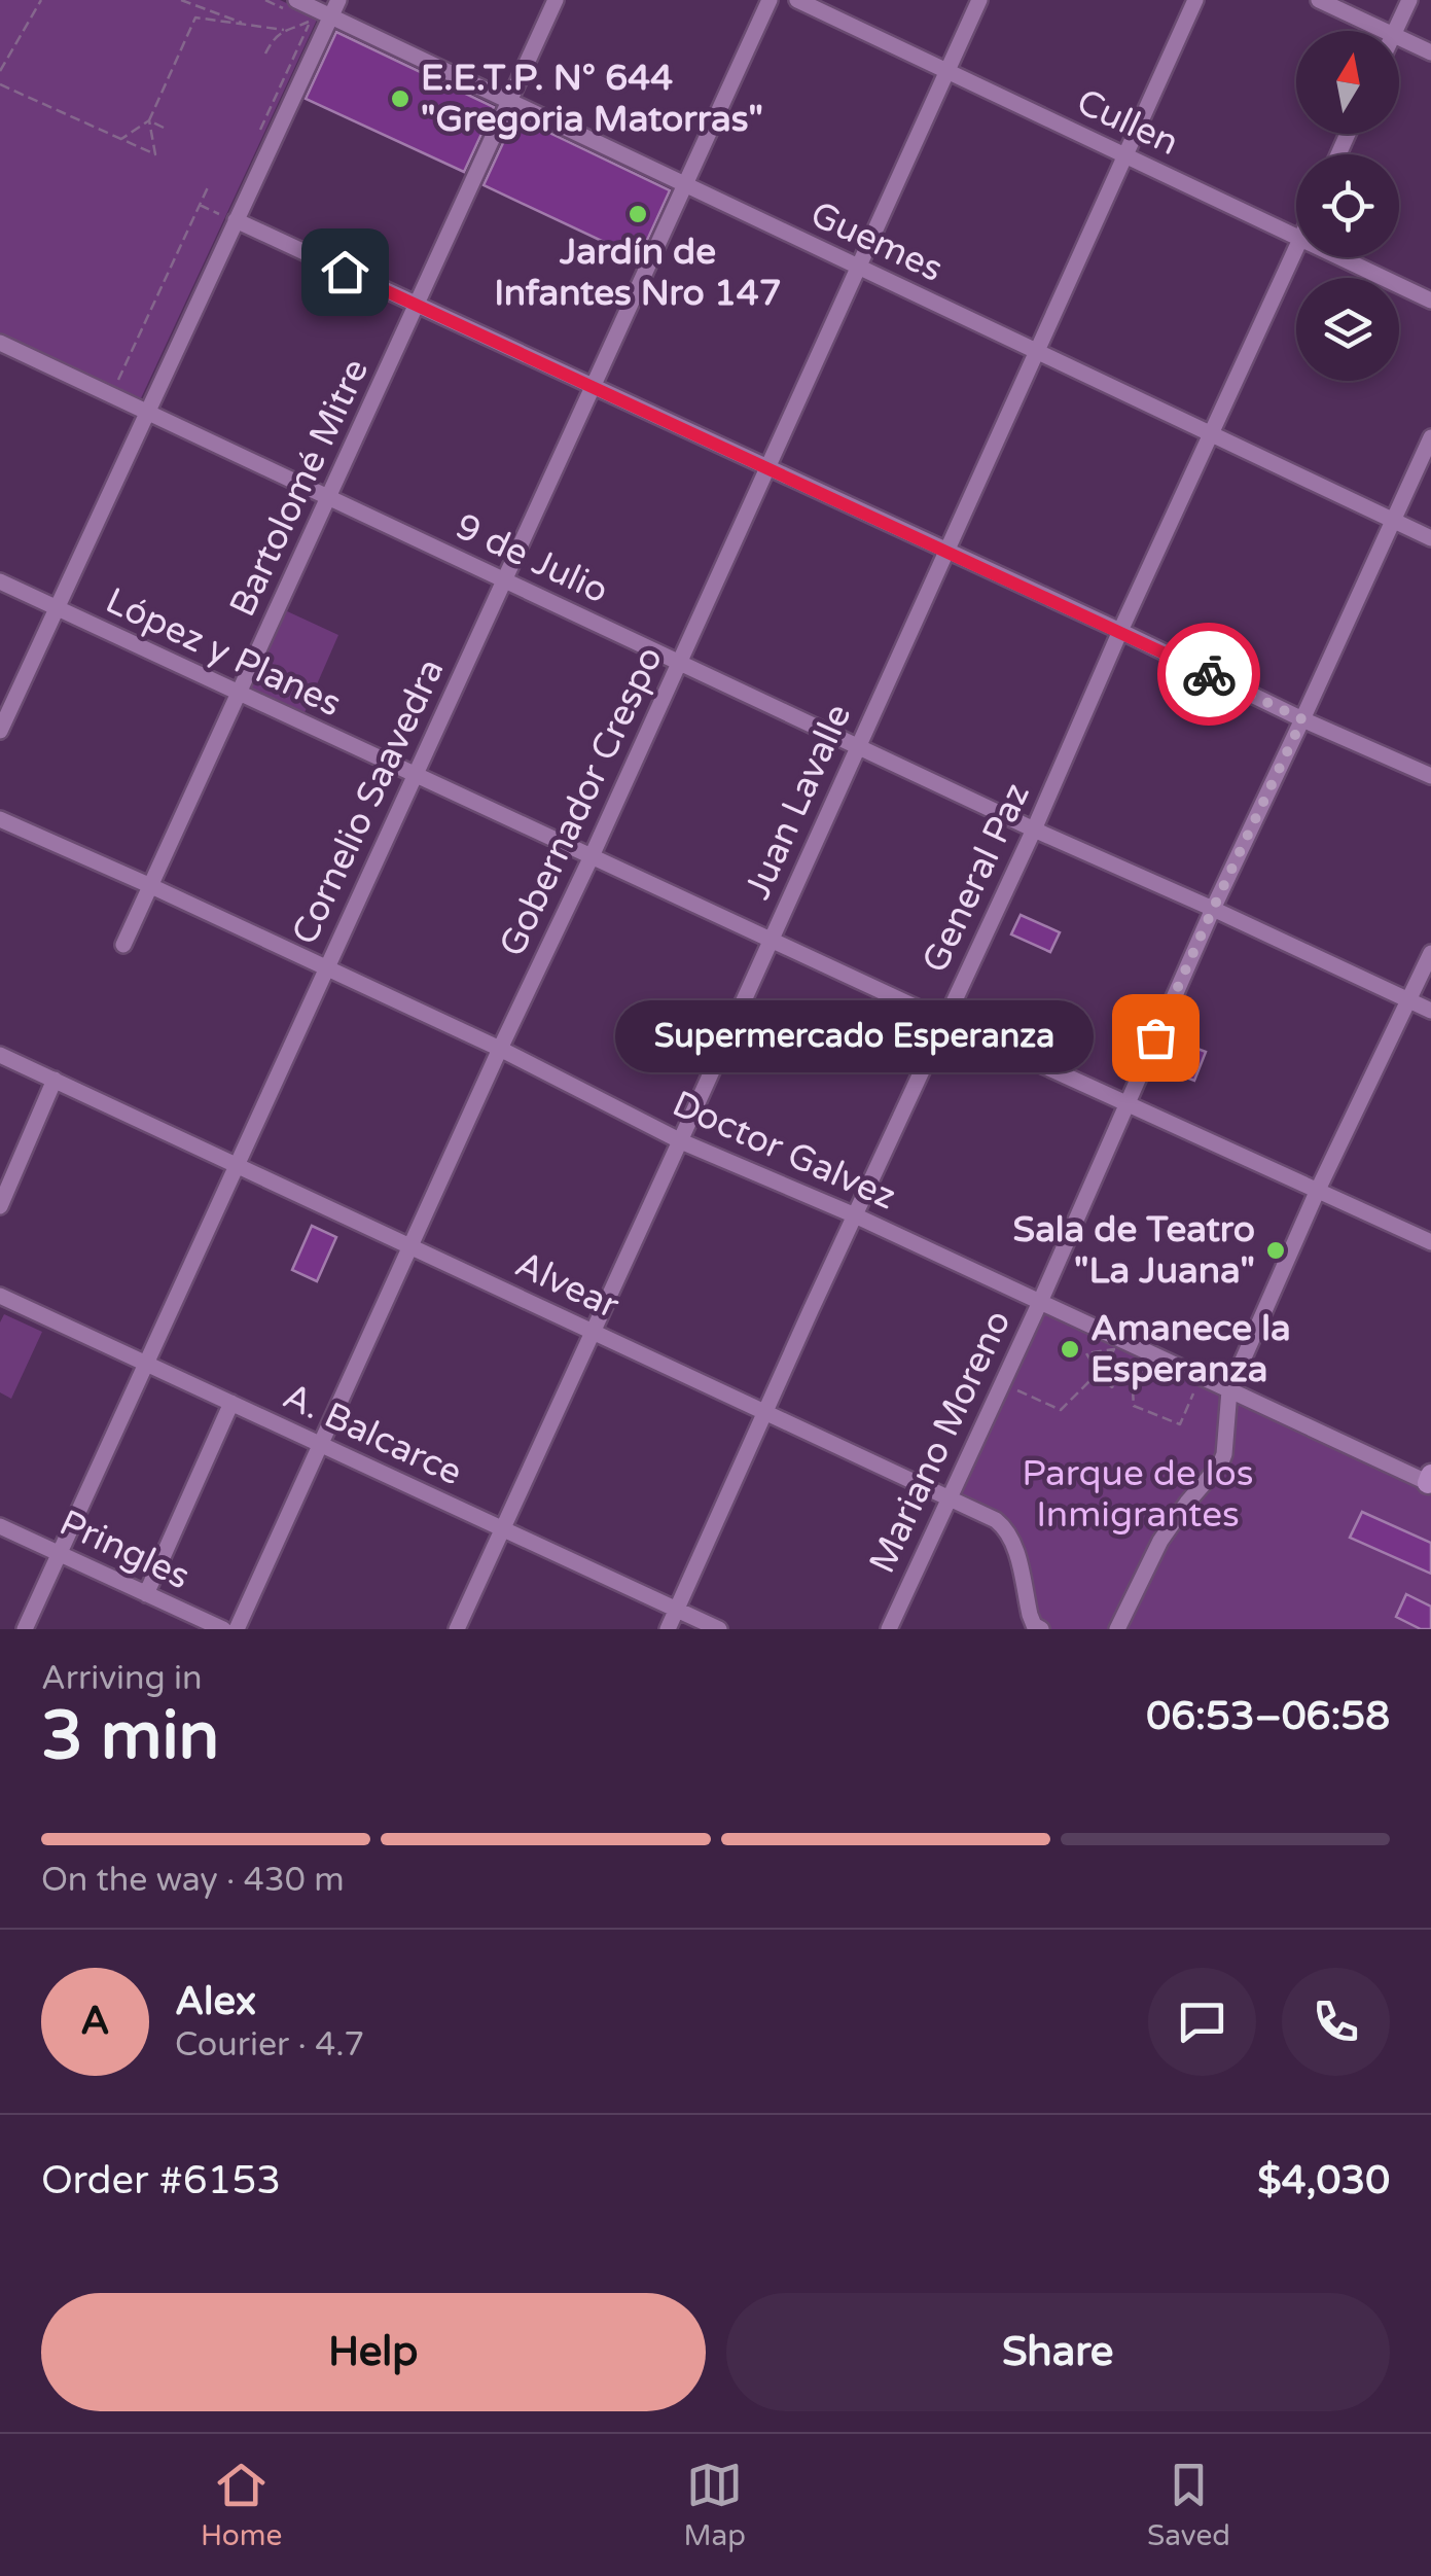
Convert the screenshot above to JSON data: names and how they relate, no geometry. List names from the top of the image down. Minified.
{"streets":{"street":["Cullen","Guemes","Bartolomé Mitre","9 de Julio","López y Planes","Cornelio Saavedra","Gobernador Crespo","Juan Lavalle","General Paz","Doctor Galvez","Alvear","A. Balcarce","Mariano Moreno","Pringles"]},"crossings":[["Cullen","Gobernador Crespo"],["Cullen","Juan Lavalle"],["Guemes","Bartolomé Mitre"],["Guemes","Cornelio Saavedra"],["Guemes","Gobernador Crespo"],["Guemes","Juan Lavalle"],["Guemes","General Paz"],["Guemes","Mariano Moreno"],["Bartolomé Mitre","9 de Julio"],["Bartolomé Mitre","López y Planes"],["Bartolomé Mitre","Doctor Galvez"],["9 de Julio","Cornelio Saavedra"],["9 de Julio","Gobernador Crespo"],["9 de Julio","Juan Lavalle"],["9 de Julio","General Paz"],["9 de Julio","Mariano Moreno"],["López y Planes","Cornelio Saavedra"],["López y Planes","Gobernador Crespo"],["López y Planes","Juan Lavalle"],["López y Planes","General Paz"],["López y Planes","Mariano Moreno"],["Cornelio Saavedra","Doctor Galvez"],["Cornelio Saavedra","Alvear"],["Cornelio Saavedra","A. Balcarce"],["Cornelio Saavedra","Pringles"],["Gobernador Crespo","Doctor Galvez"],["Gobernador Crespo","Alvear"],["Gobernador Crespo","A. Balcarce"],["Juan Lavalle","Doctor Galvez"],["Juan Lavalle","Alvear"],["Juan Lavalle","A. Balcarce"],["General Paz","Doctor Galvez"],["General Paz","Alvear"],["General Paz","A. Balcarce"],["Doctor Galvez","Mariano Moreno"],["Alvear","Mariano Moreno"]],"parks":["Parque de los Inmigrantes"],"places":["E.E.T.P. N° 644 \"Gregoria Matorras\"","Jardín de Infantes Nro 147","Supermercado Esperanza","Sala de Teatro \"La Juana\"","Amanece la Esperanza"],"north":"top","page":{"bubble":"Supermercado Esperanza","heading":["3 min","Arriving in","06:53–06:58"],"panel":["Alex","Courier · 4.7","Order #6153","$4,030"],"bar":"On the way · 430 m","round":"A","buttons":["Help","Share"],"tabs":["Home","Map","Saved"]}}
